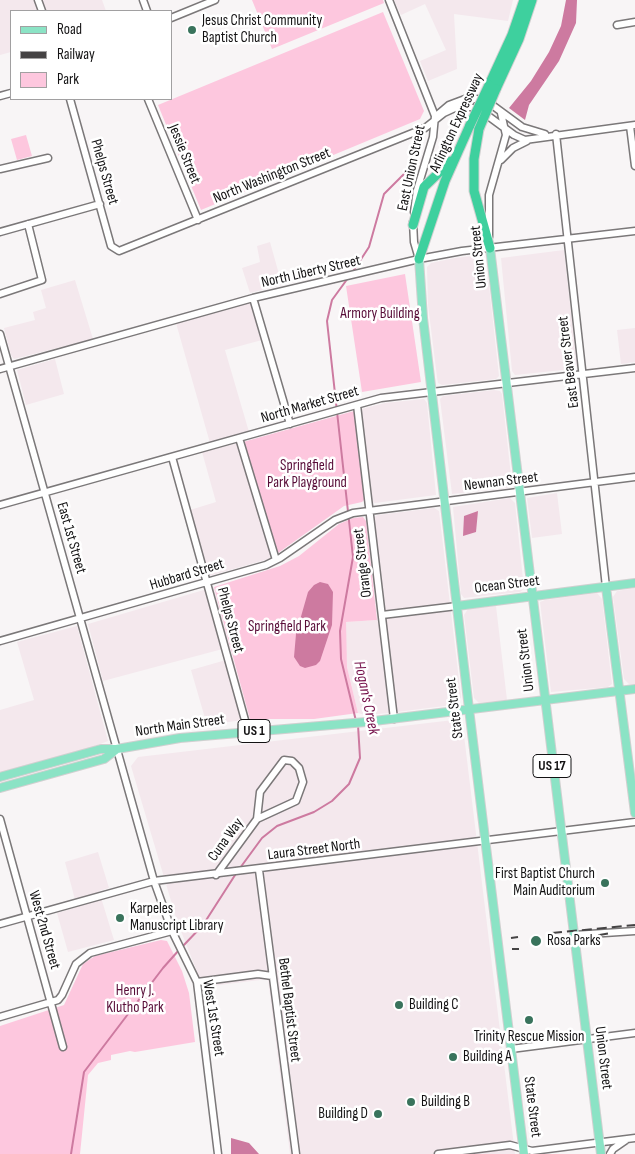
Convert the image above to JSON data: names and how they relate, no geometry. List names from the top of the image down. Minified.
{"streets":{"highway":["Arlington Expressway"],"main road":["Union Street","Ocean Street","State Street","North Main Street","US 1","US 17"],"street":["Jessie Street","East Union Street","Phelps Street","North Washington Street","North Liberty Street","East Beaver Street","North Market Street","Newnan Street","East 1st Street","Orange Street","Hubbard Street","Cuna Way","Laura Street North","West 2nd Street","Bethel Baptist Street","West 1st Street"]},"crossings":[["Arlington Expressway","East Union Street"],["Arlington Expressway","Union Street"],["Arlington Expressway","North Liberty Street"],["Arlington Expressway","State Street"],["Jessie Street","North Washington Street"],["East Union Street","North Washington Street"],["East Union Street","North Liberty Street"],["East Union Street","State Street"],["Phelps Street","North Washington Street"],["Phelps Street","North Market Street"],["Phelps Street","Hubbard Street"],["Phelps Street","North Main Street"],["North Washington Street","Union Street"],["North Washington Street","East Beaver Street"],["Union Street","North Liberty Street"],["Union Street","North Market Street"],["Union Street","Newnan Street"],["Union Street","Ocean Street"],["Union Street","North Main Street"],["Union Street","Laura Street North"],["North Liberty Street","East Beaver Street"],["North Liberty Street","East 1st Street"],["North Liberty Street","State Street"],["East Beaver Street","North Market Street"],["East Beaver Street","Newnan Street"],["East Beaver Street","Ocean Street"],["North Market Street","East 1st Street"],["North Market Street","Orange Street"],["North Market Street","State Street"],["Newnan Street","Orange Street"],["Newnan Street","Hubbard Street"],["Newnan Street","State Street"],["East 1st Street","Hubbard Street"],["East 1st Street","North Main Street"],["East 1st Street","West 1st Street"],["Orange Street","Hubbard Street"],["Orange Street","Ocean Street"],["Orange Street","North Main Street"],["Ocean Street","State Street"],["State Street","North Main Street"],["State Street","Laura Street North"],["North Main Street","West 1st Street"],["Cuna Way","Laura Street North"],["Laura Street North","West 2nd Street"],["Laura Street North","Bethel Baptist Street"],["Laura Street North","West 1st Street"]],"water":["Hogan's Creek"],"parks":["Armory Building","Springfield Park Playground","Springfield Park","Henry J. Klutho Park"],"places":["Jesus Christ Community Baptist Church","First Baptist Church Main Auditorium","Karpeles Manuscript Library","Rosa Parks","Building C","Trinity Rescue Mission","Building A","Building B","Building D"],"legend":["Road","Railway","Park"]}
